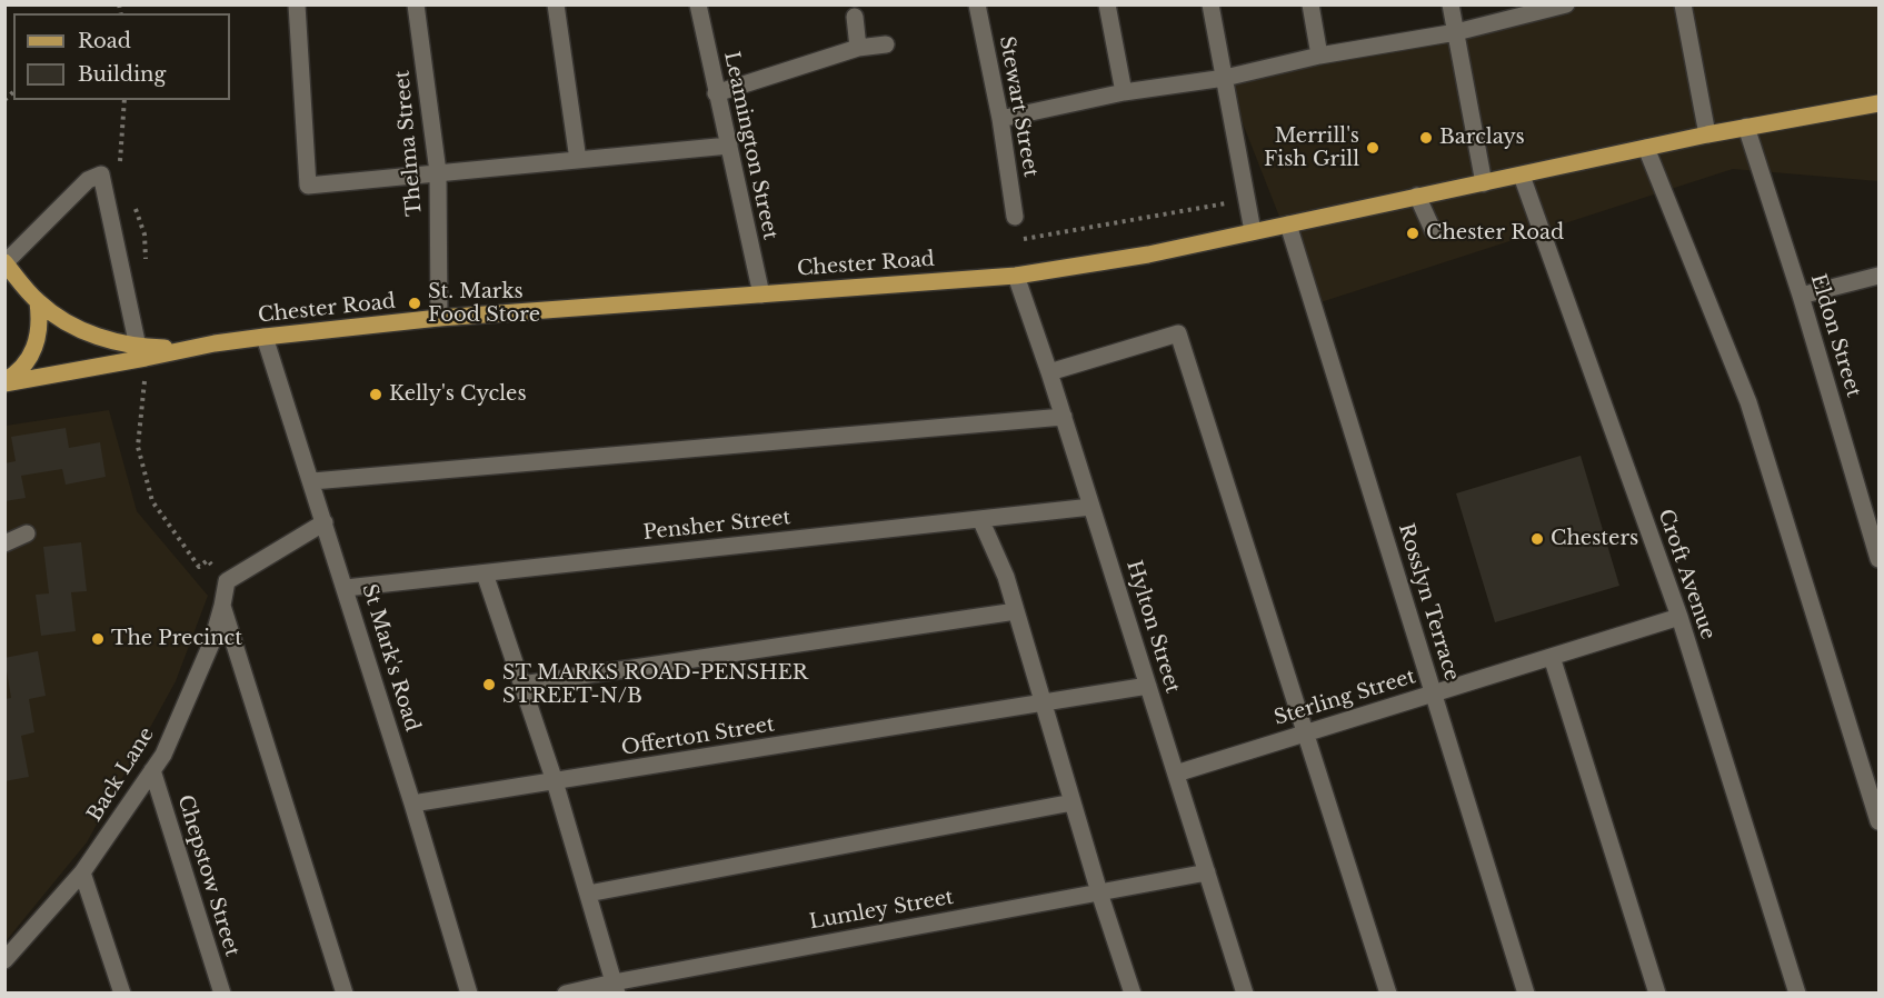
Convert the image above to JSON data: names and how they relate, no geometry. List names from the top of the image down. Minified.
{"streets":{"main road":["Chester Road"],"street":["Stewart Street","Thelma Street","Leamington Street","Eldon Street","Pensher Street","Croft Avenue","Rosslyn Terrace","Hylton Street","St Mark's Road","Sterling Street","Offerton Street","Back Lane","Chepstow Street","Lumley Street"]},"crossings":[["Thelma Street","Chester Road"],["Leamington Street","Chester Road"],["Chester Road","Eldon Street"],["Chester Road","Croft Avenue"],["Chester Road","Rosslyn Terrace"],["Chester Road","Hylton Street"],["Chester Road","St Mark's Road"],["Pensher Street","Hylton Street"],["Pensher Street","St Mark's Road"],["Croft Avenue","Sterling Street"],["Rosslyn Terrace","Sterling Street"],["Hylton Street","Sterling Street"],["Hylton Street","Offerton Street"],["Hylton Street","Lumley Street"],["St Mark's Road","Offerton Street"],["St Mark's Road","Back Lane"],["Back Lane","Chepstow Street"]],"places":["Barclays","Merrill's Fish Grill","Chester Road","St. Marks Food Store","Kelly's Cycles","Chesters","The Precinct","ST MARKS ROAD-PENSHER STREET-N/B"],"legend":["Road","Building"]}
